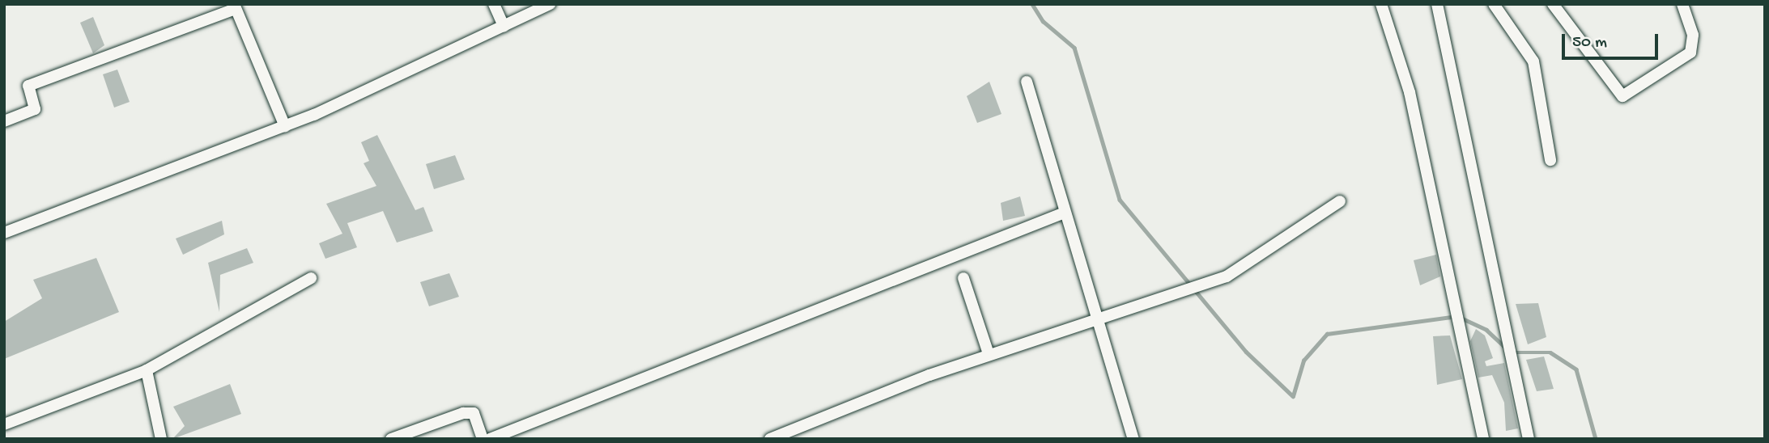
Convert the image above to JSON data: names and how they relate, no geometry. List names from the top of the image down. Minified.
{"scale_bar":"50 m"}
